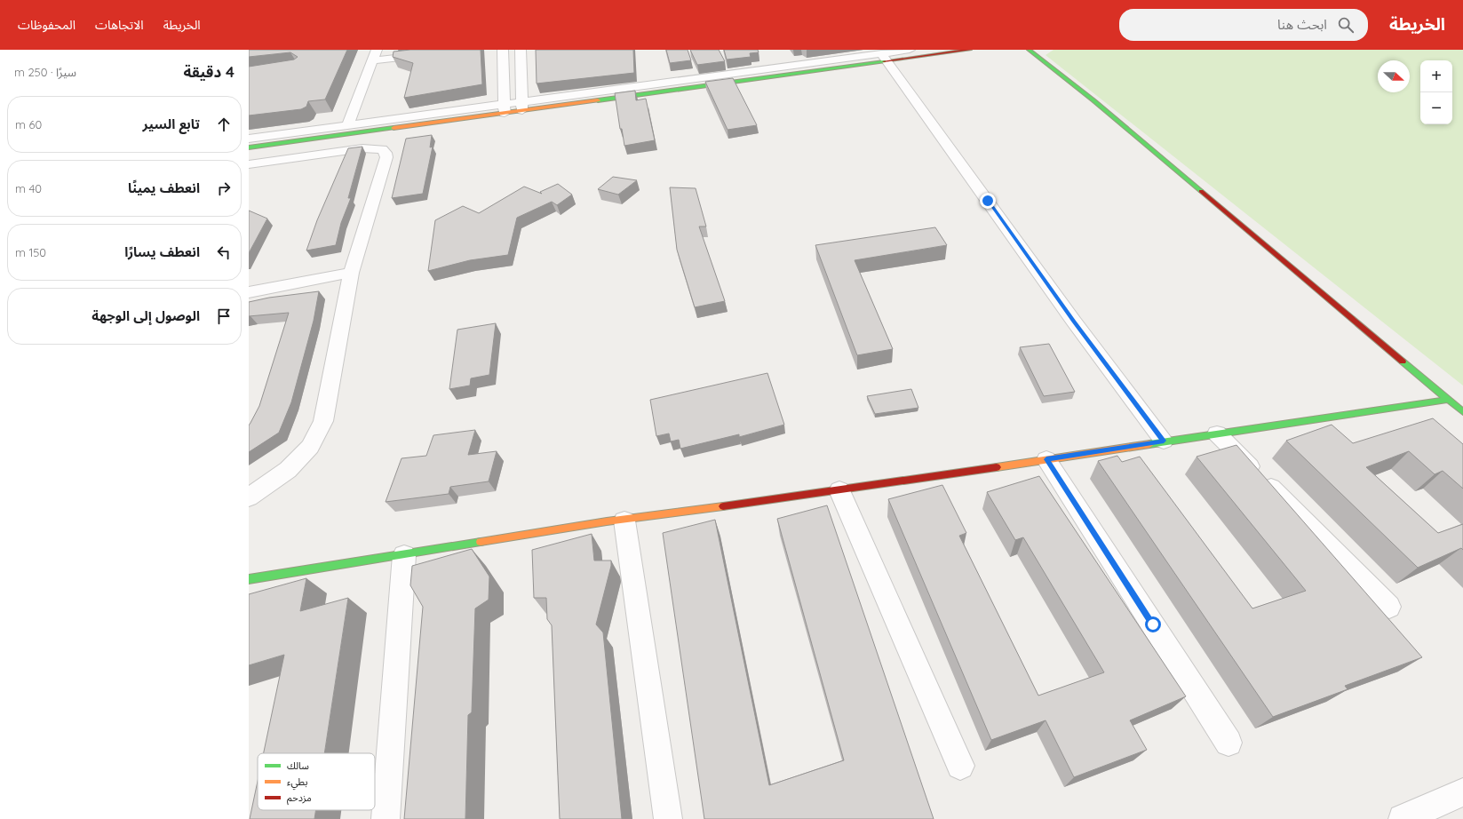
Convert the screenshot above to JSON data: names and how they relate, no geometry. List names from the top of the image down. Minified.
{"legend":["سالك","بطيء","مزدحم"],"north":"right","page":{"header":"الخريطة","search":"ابحث هنا","nav":["الخريطة","الاتجاهات","المحفوظات"],"heading":["4 دقيقة","سيرًا · 250 m"],"map_buttons":["+","−"],"list":[["تابع السير","60 m"],["انعطف يمينًا","40 m"],["انعطف يسارًا","150 m"],"الوصول إلى الوجهة"]}}
